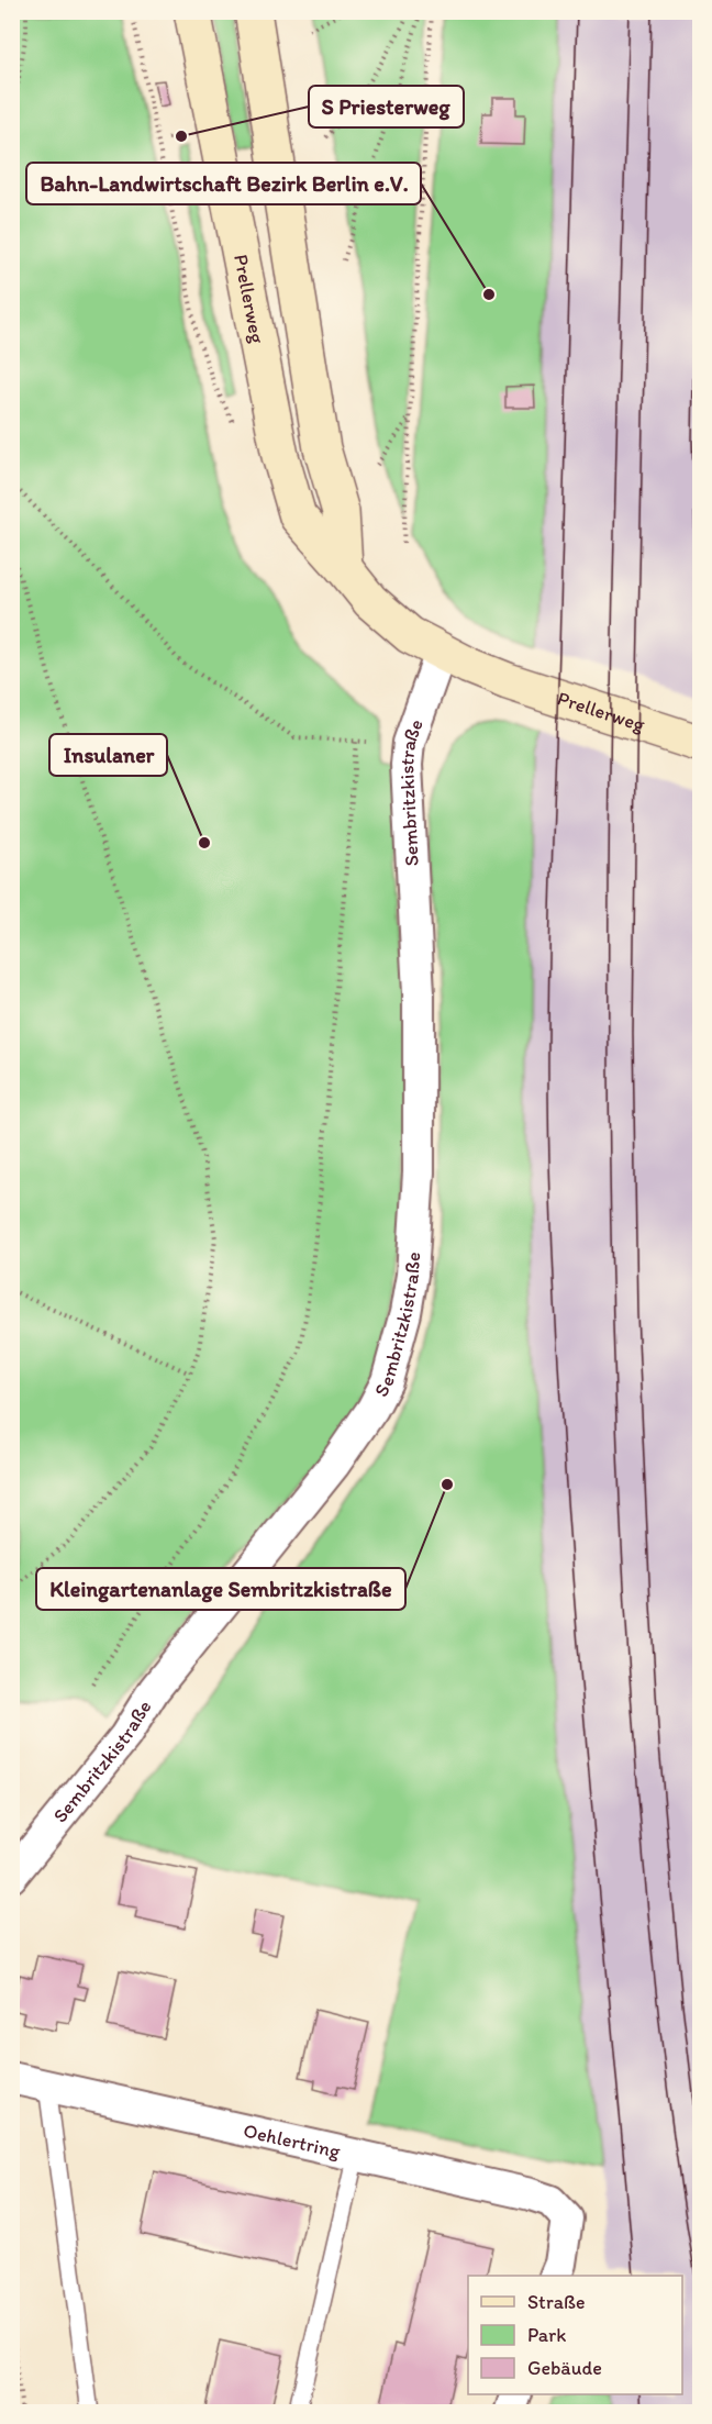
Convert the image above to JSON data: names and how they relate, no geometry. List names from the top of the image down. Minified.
{"streets":{"main road":["Prellerweg"],"street":["Sembritzkistraße","Oehlertring"]},"crossings":[["Prellerweg","Sembritzkistraße"]],"places":["S Priesterweg","Bahn-Landwirtschaft Bezirk Berlin e.V.","Insulaner","Kleingartenanlage Sembritzkistraße"],"legend":["Straße","Park","Gebäude"]}
